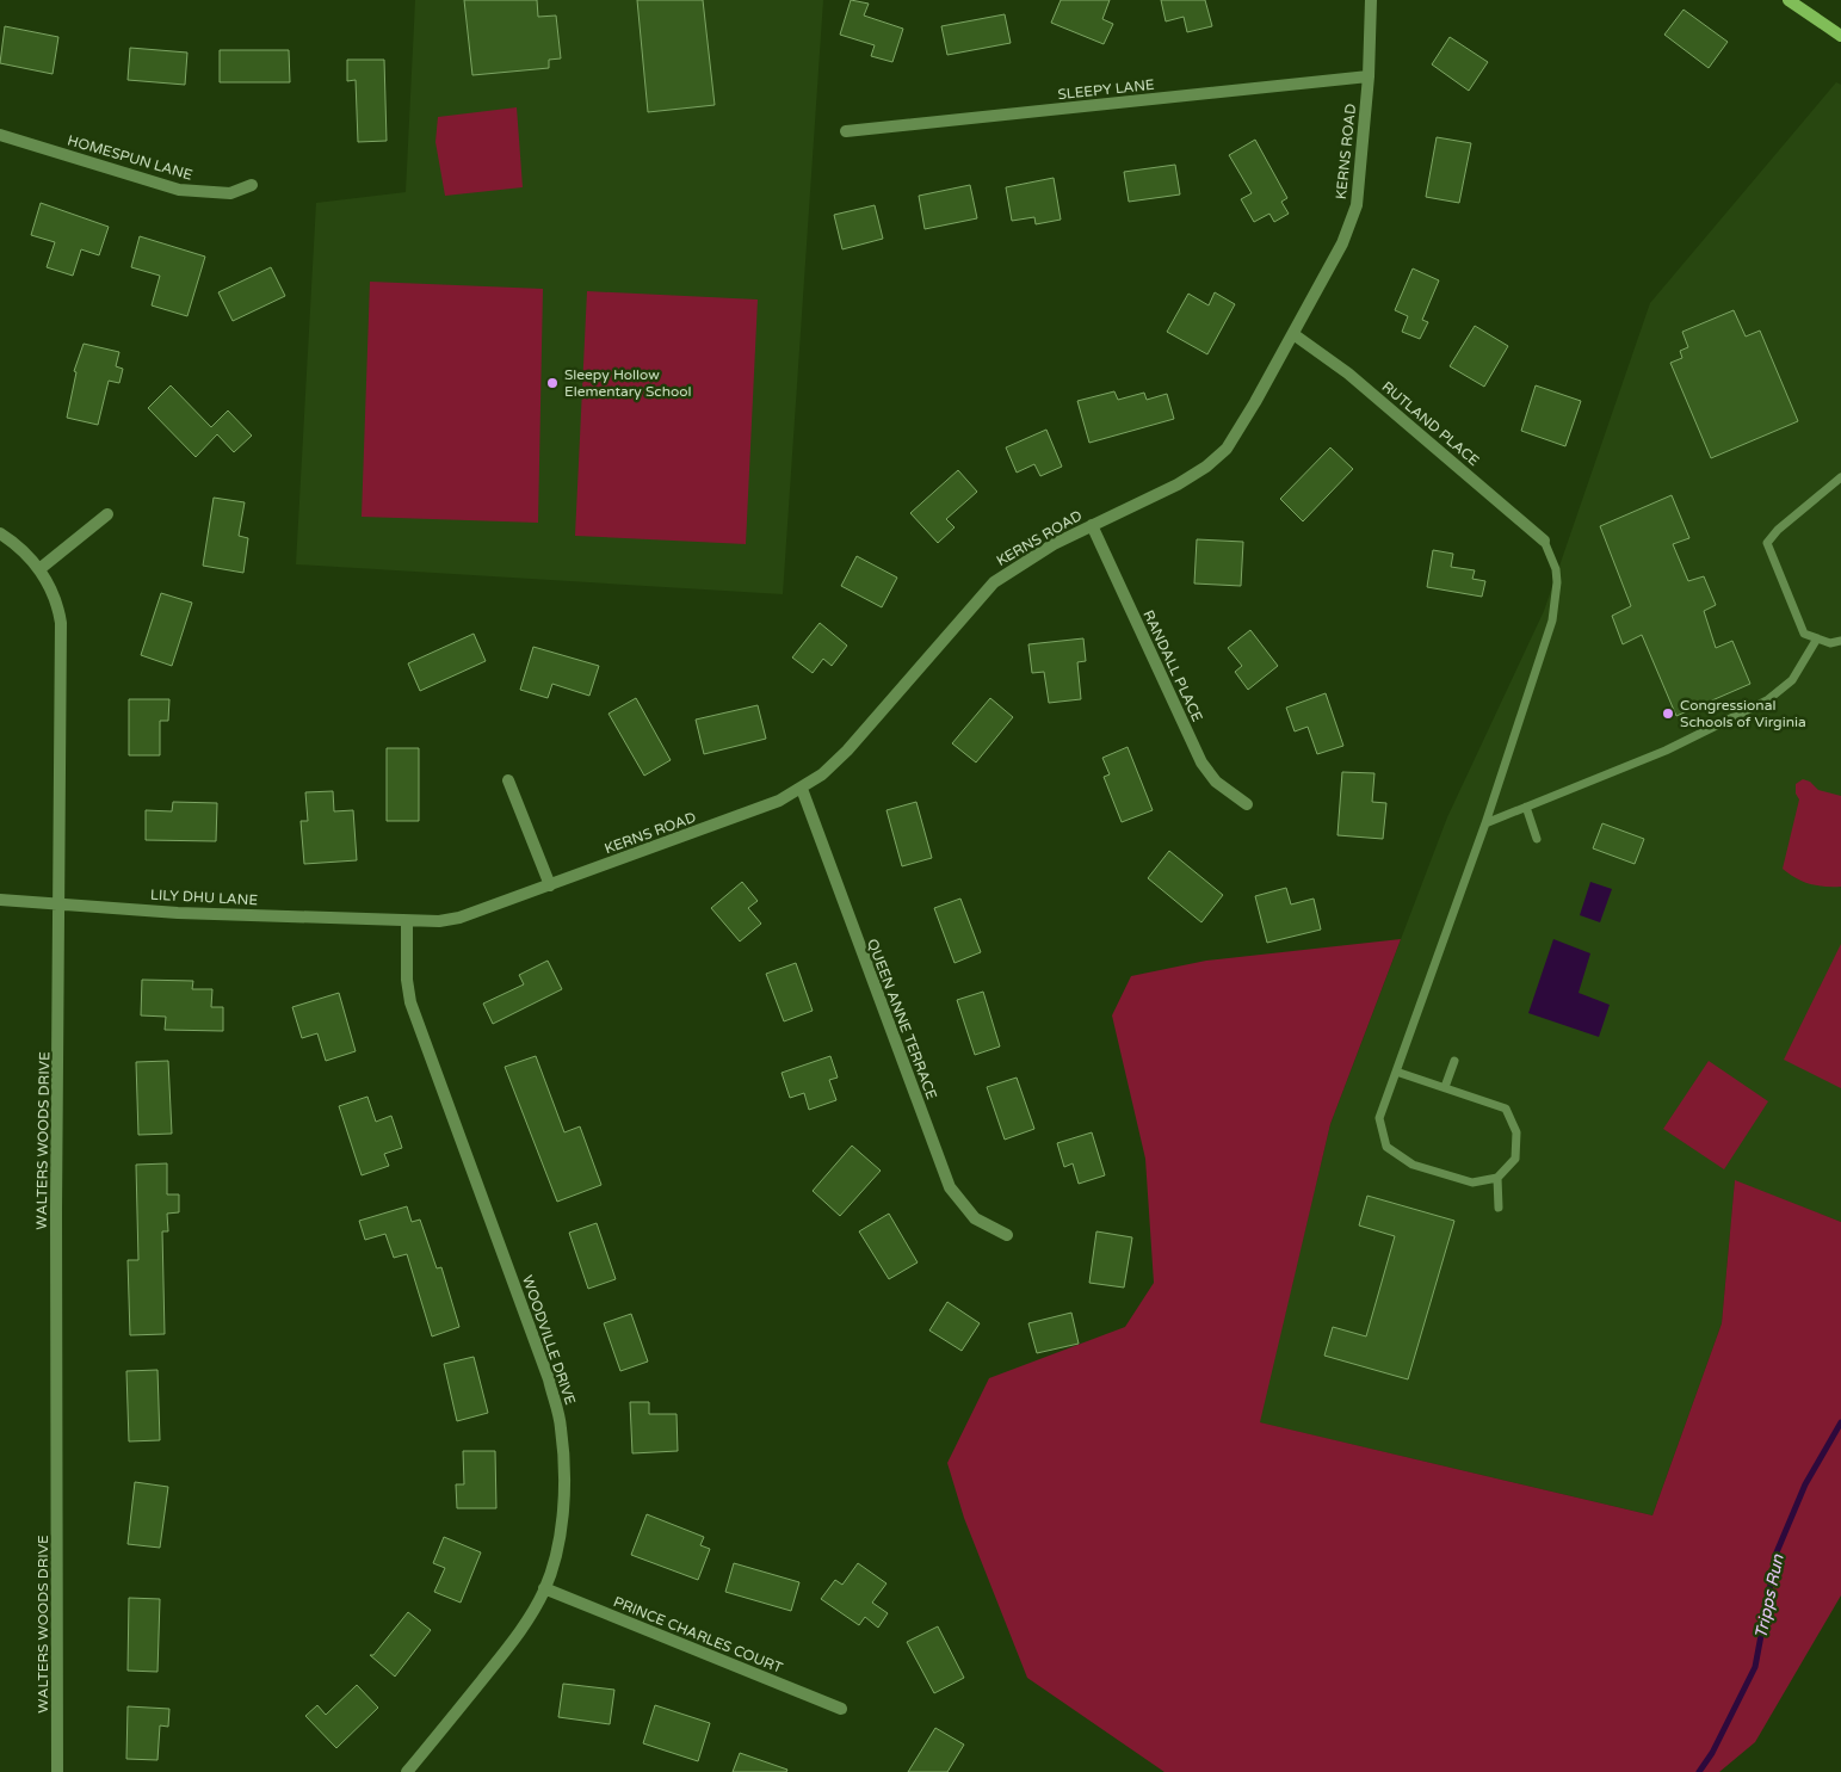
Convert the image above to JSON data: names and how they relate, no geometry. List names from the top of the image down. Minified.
{"streets":{"street":["SLEEPY LANE","KERNS ROAD","HOMESPUN LANE","RUTLAND PLACE","RANDALL PLACE","LILY DHU LANE","QUEEN ANNE TERRACE","WALTERS WOODS DRIVE","WOODVILLE DRIVE","PRINCE CHARLES COURT"]},"crossings":[["SLEEPY LANE","KERNS ROAD"],["KERNS ROAD","RUTLAND PLACE"],["KERNS ROAD","RANDALL PLACE"],["KERNS ROAD","LILY DHU LANE"],["KERNS ROAD","QUEEN ANNE TERRACE"],["KERNS ROAD","WOODVILLE DRIVE"],["LILY DHU LANE","WALTERS WOODS DRIVE"],["LILY DHU LANE","WOODVILLE DRIVE"],["WOODVILLE DRIVE","PRINCE CHARLES COURT"]],"water":["Tripps Run"],"places":["Sleepy Hollow Elementary School","Congressional Schools of Virginia"]}
